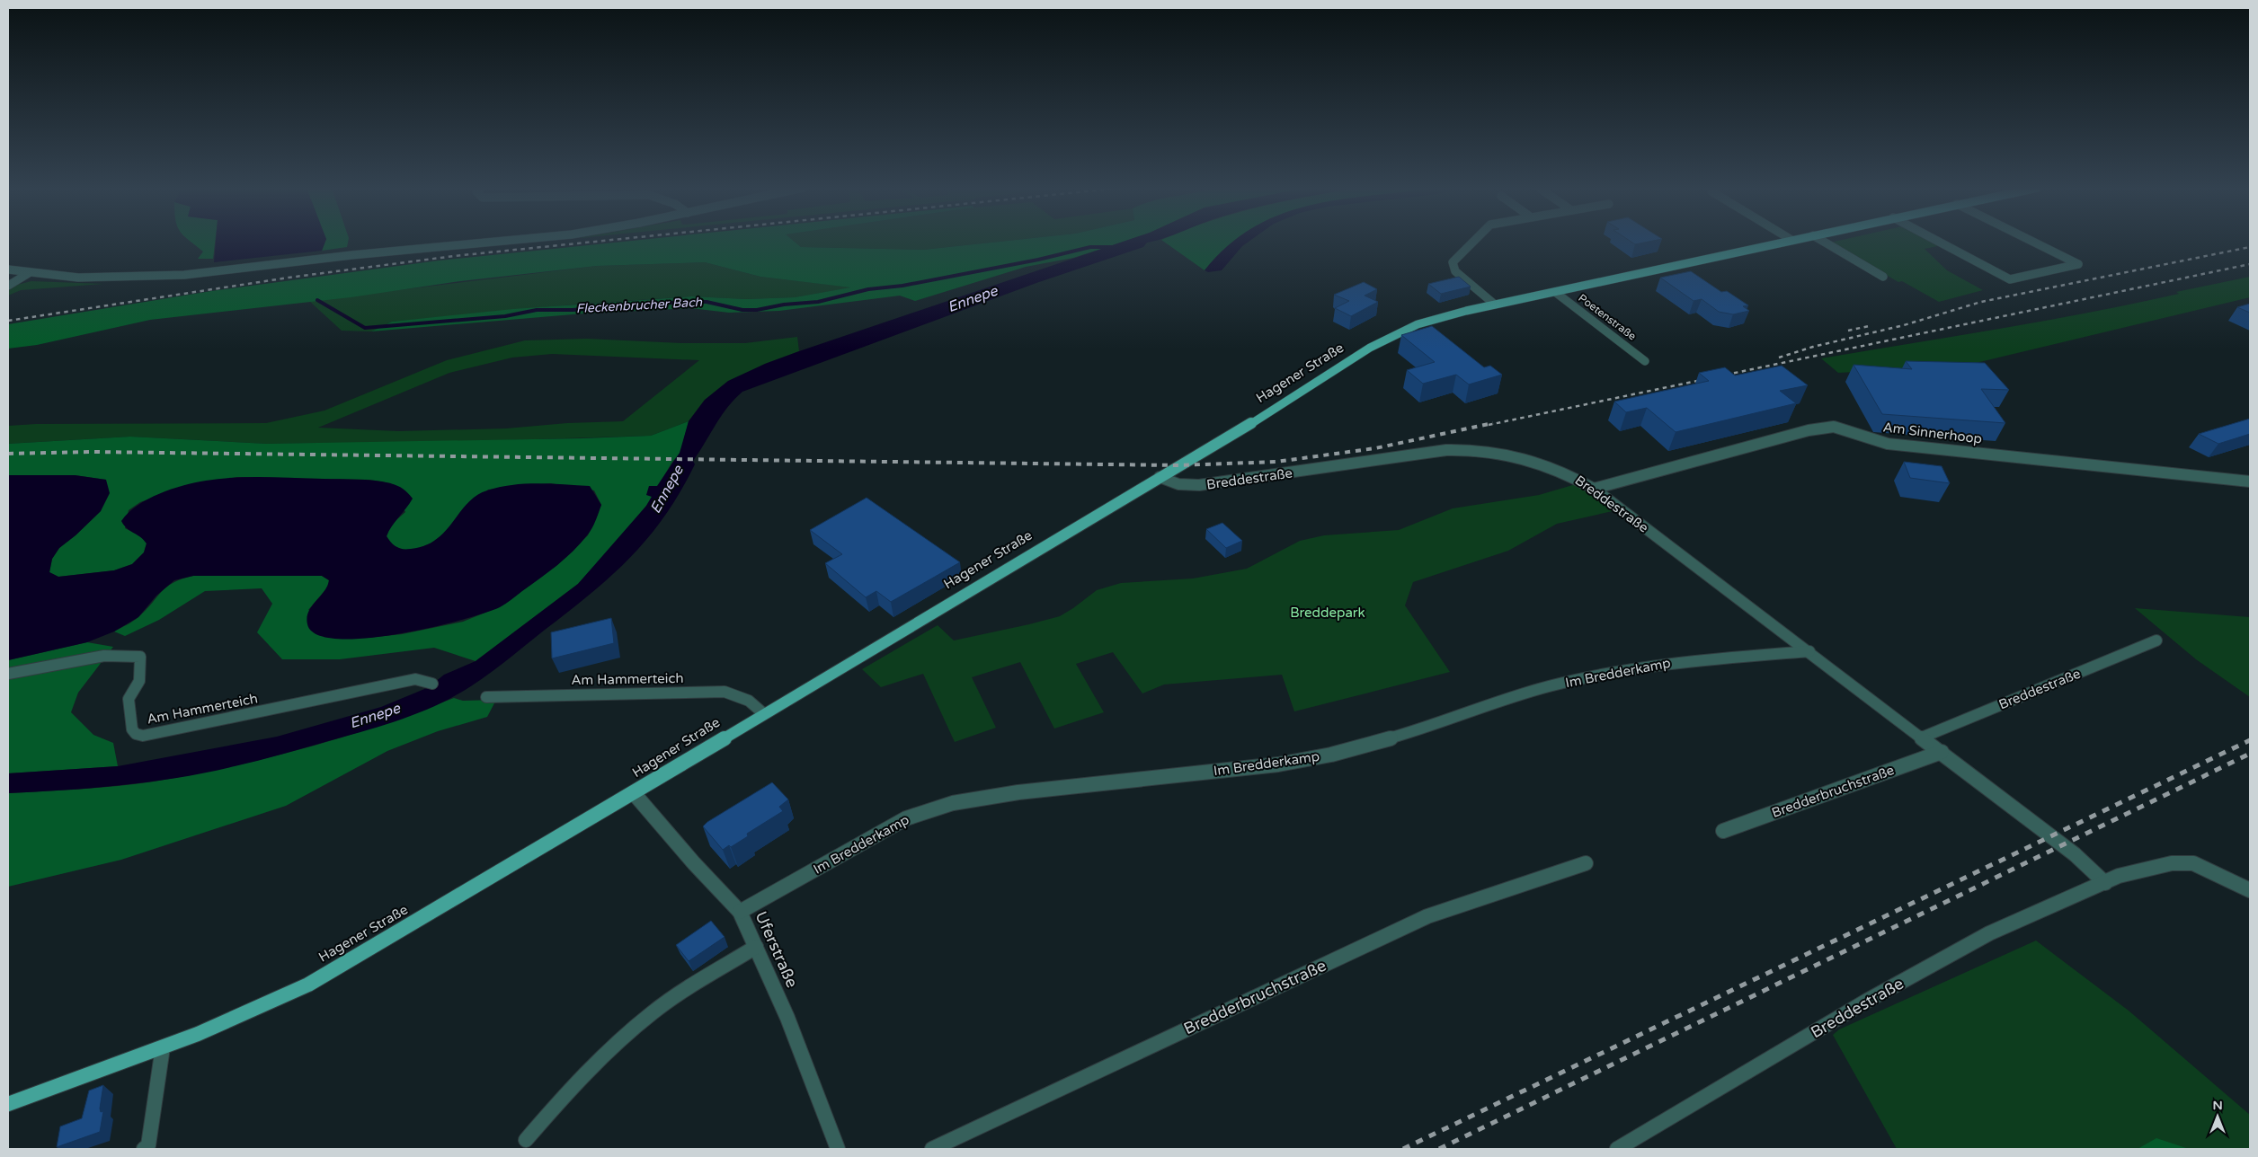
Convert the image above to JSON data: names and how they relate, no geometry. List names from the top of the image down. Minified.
{"streets":{"main road":["Hagener Straße"],"street":["Poetenstraße","Am Sinnerhoop","Breddestraße","Im Bredderkamp","Am Hammerteich","Bredderbruchstraße","Uferstraße"]},"crossings":[["Poetenstraße","Hagener Straße"],["Hagener Straße","Breddestraße"],["Hagener Straße","Am Hammerteich"],["Hagener Straße","Uferstraße"],["Am Sinnerhoop","Breddestraße"],["Breddestraße","Im Bredderkamp"],["Breddestraße","Bredderbruchstraße"],["Im Bredderkamp","Uferstraße"]],"water":["Ennepe","Fleckenbrucher Bach"],"parks":["Breddepark"],"north":"top"}
